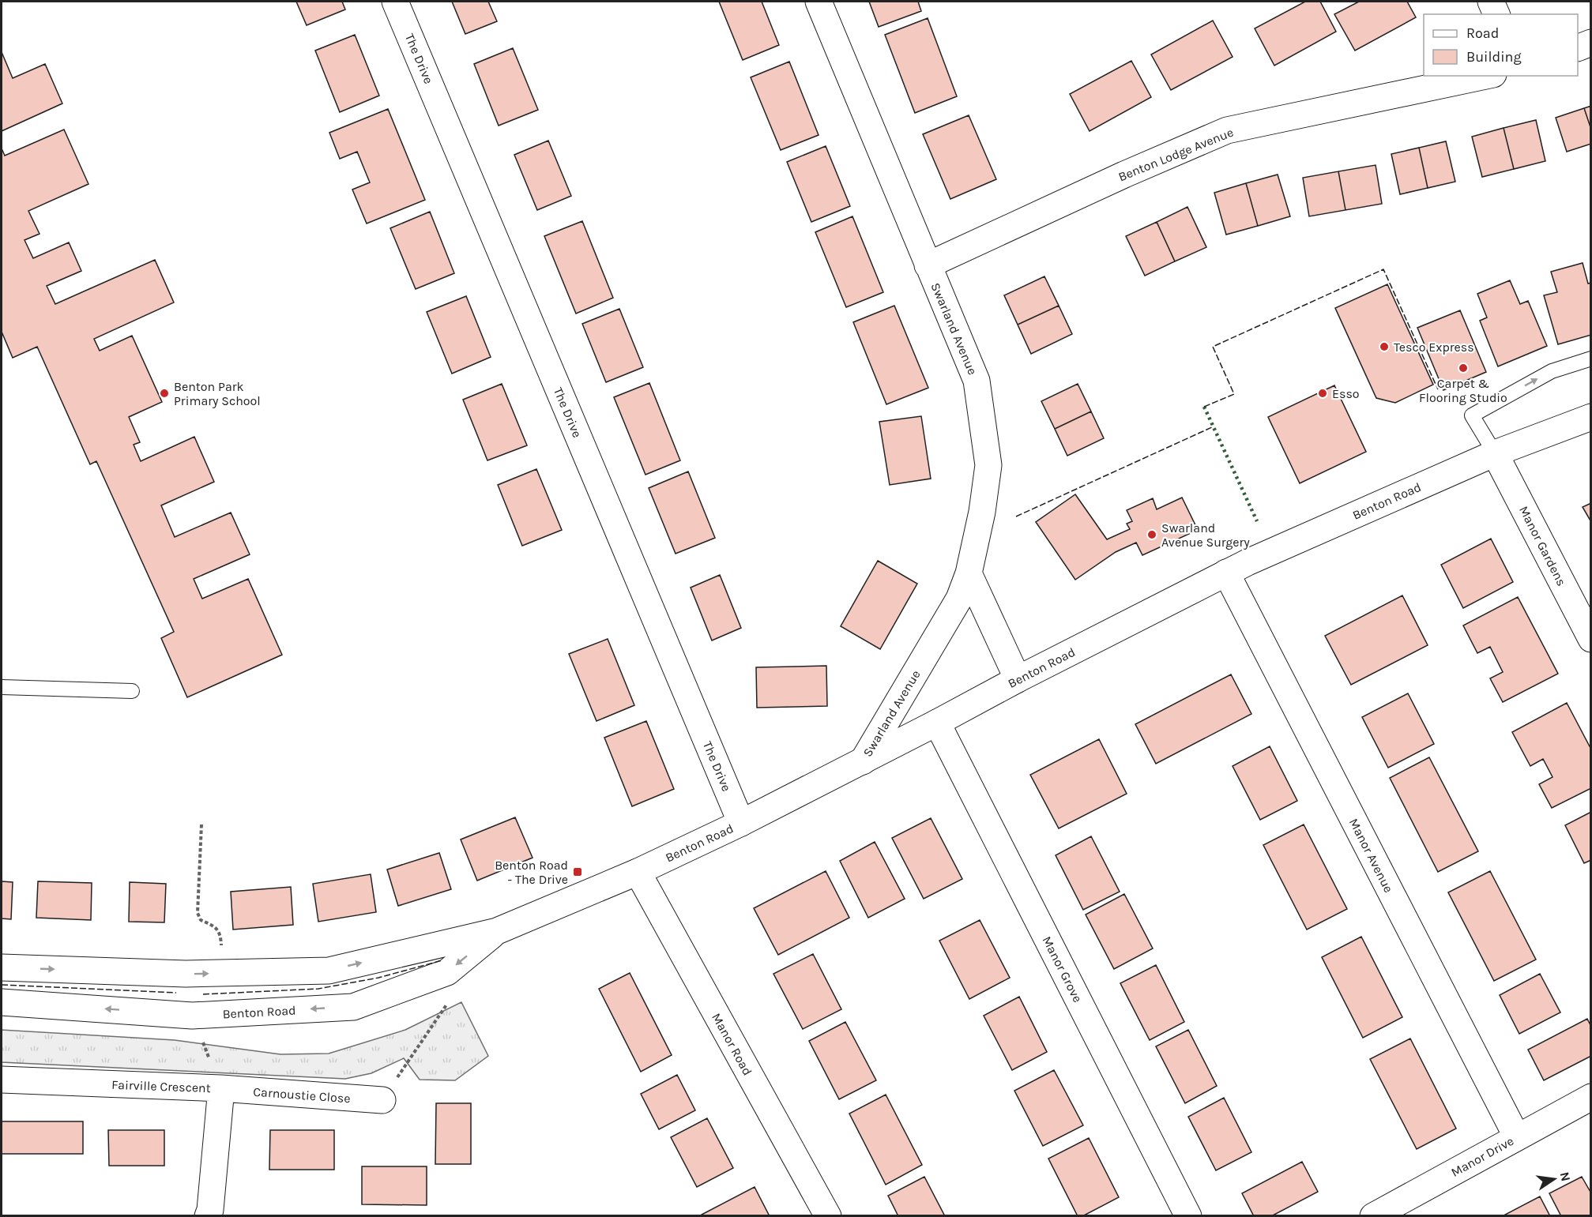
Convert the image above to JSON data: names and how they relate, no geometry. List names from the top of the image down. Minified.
{"streets":{"street":["The Drive","Benton Lodge Avenue","Swarland Avenue","Benton Road","Manor Gardens","Manor Avenue","Manor Grove","Manor Road","Fairville Crescent","Carnoustie Close","Manor Drive"]},"crossings":[["The Drive","Benton Road"],["Benton Lodge Avenue","Swarland Avenue"],["Swarland Avenue","Benton Road"],["Benton Road","Manor Gardens"],["Benton Road","Manor Avenue"],["Benton Road","Manor Grove"],["Benton Road","Manor Road"],["Manor Avenue","Manor Drive"],["Fairville Crescent","Carnoustie Close"]],"places":{"other":["Tesco Express","Carpet & Flooring Studio","Benton Park Primary School","Esso","Swarland Avenue Surgery"],"transit":["Benton Road - The Drive"]},"legend":["Road","Building"],"north":"right"}
